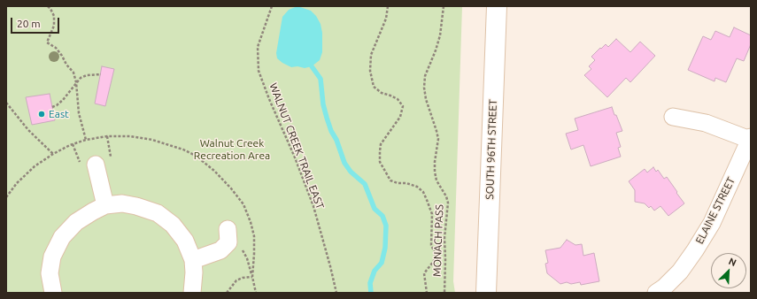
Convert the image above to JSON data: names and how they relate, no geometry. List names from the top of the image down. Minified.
{"streets":{"main road":["SOUTH 96TH STREET"],"street":["ELAINE STREET"],"path":["WALNUT CREEK TRAIL EAST","MONACH PASS"]},"parks":["Walnut Creek Recreation Area"],"places":["East"],"scale_bar":"20 m","north":"top right"}
